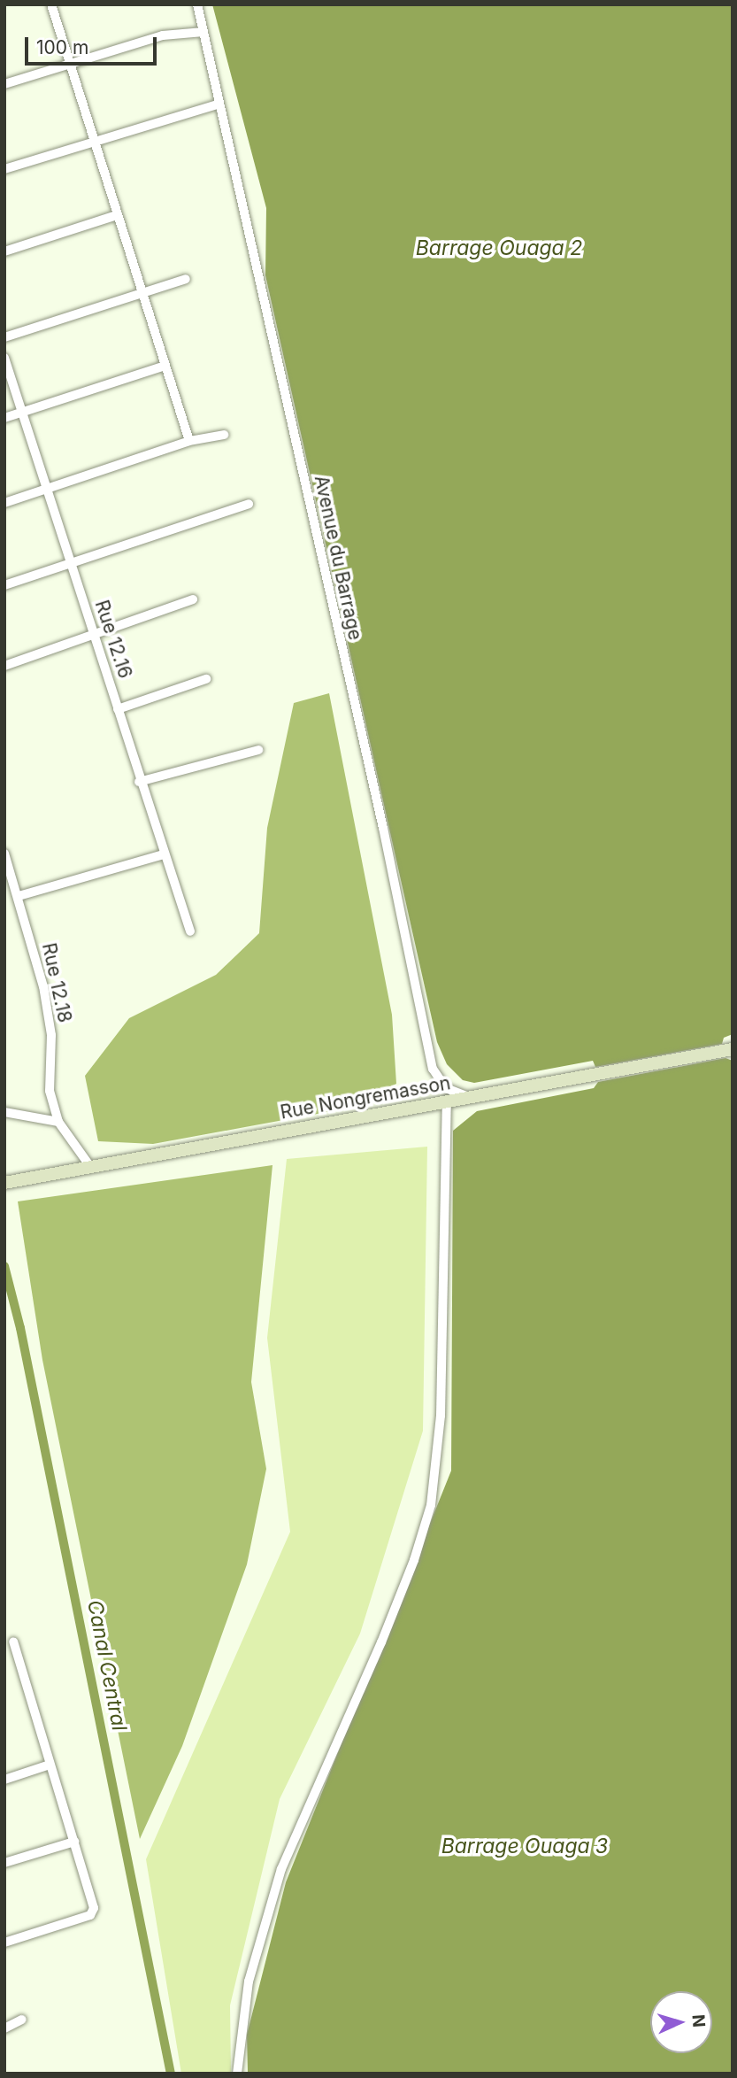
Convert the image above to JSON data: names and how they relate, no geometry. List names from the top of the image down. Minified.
{"streets":{"street":["Avenue du Barrage","Rue 12.16","Rue 12.18","Rue Nongremasson"]},"crossings":[["Avenue du Barrage","Rue Nongremasson"],["Rue 12.18","Rue Nongremasson"]],"water":["Barrage Ouaga 2","Canal Central","Barrage Ouaga 3"],"scale_bar":"100 m","north":"right"}
